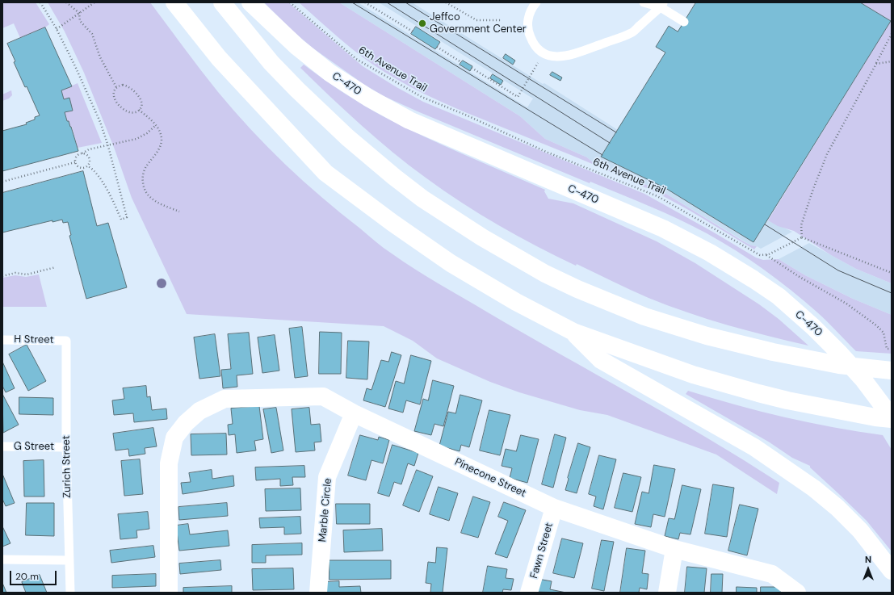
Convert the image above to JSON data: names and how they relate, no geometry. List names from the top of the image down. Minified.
{"streets":{"main road":["C-470","Pinecone Street","Marble Circle","Fawn Street"],"lane":["H Street","G Street","Zurich Street"],"path":["6th Avenue Trail"]},"crossings":[["H Street","Zurich Street"],["G Street","Zurich Street"],["Pinecone Street","Marble Circle"],["Pinecone Street","Fawn Street"]],"places":["Jeffco Government Center"],"scale_bar":"20 m","north":"top"}
